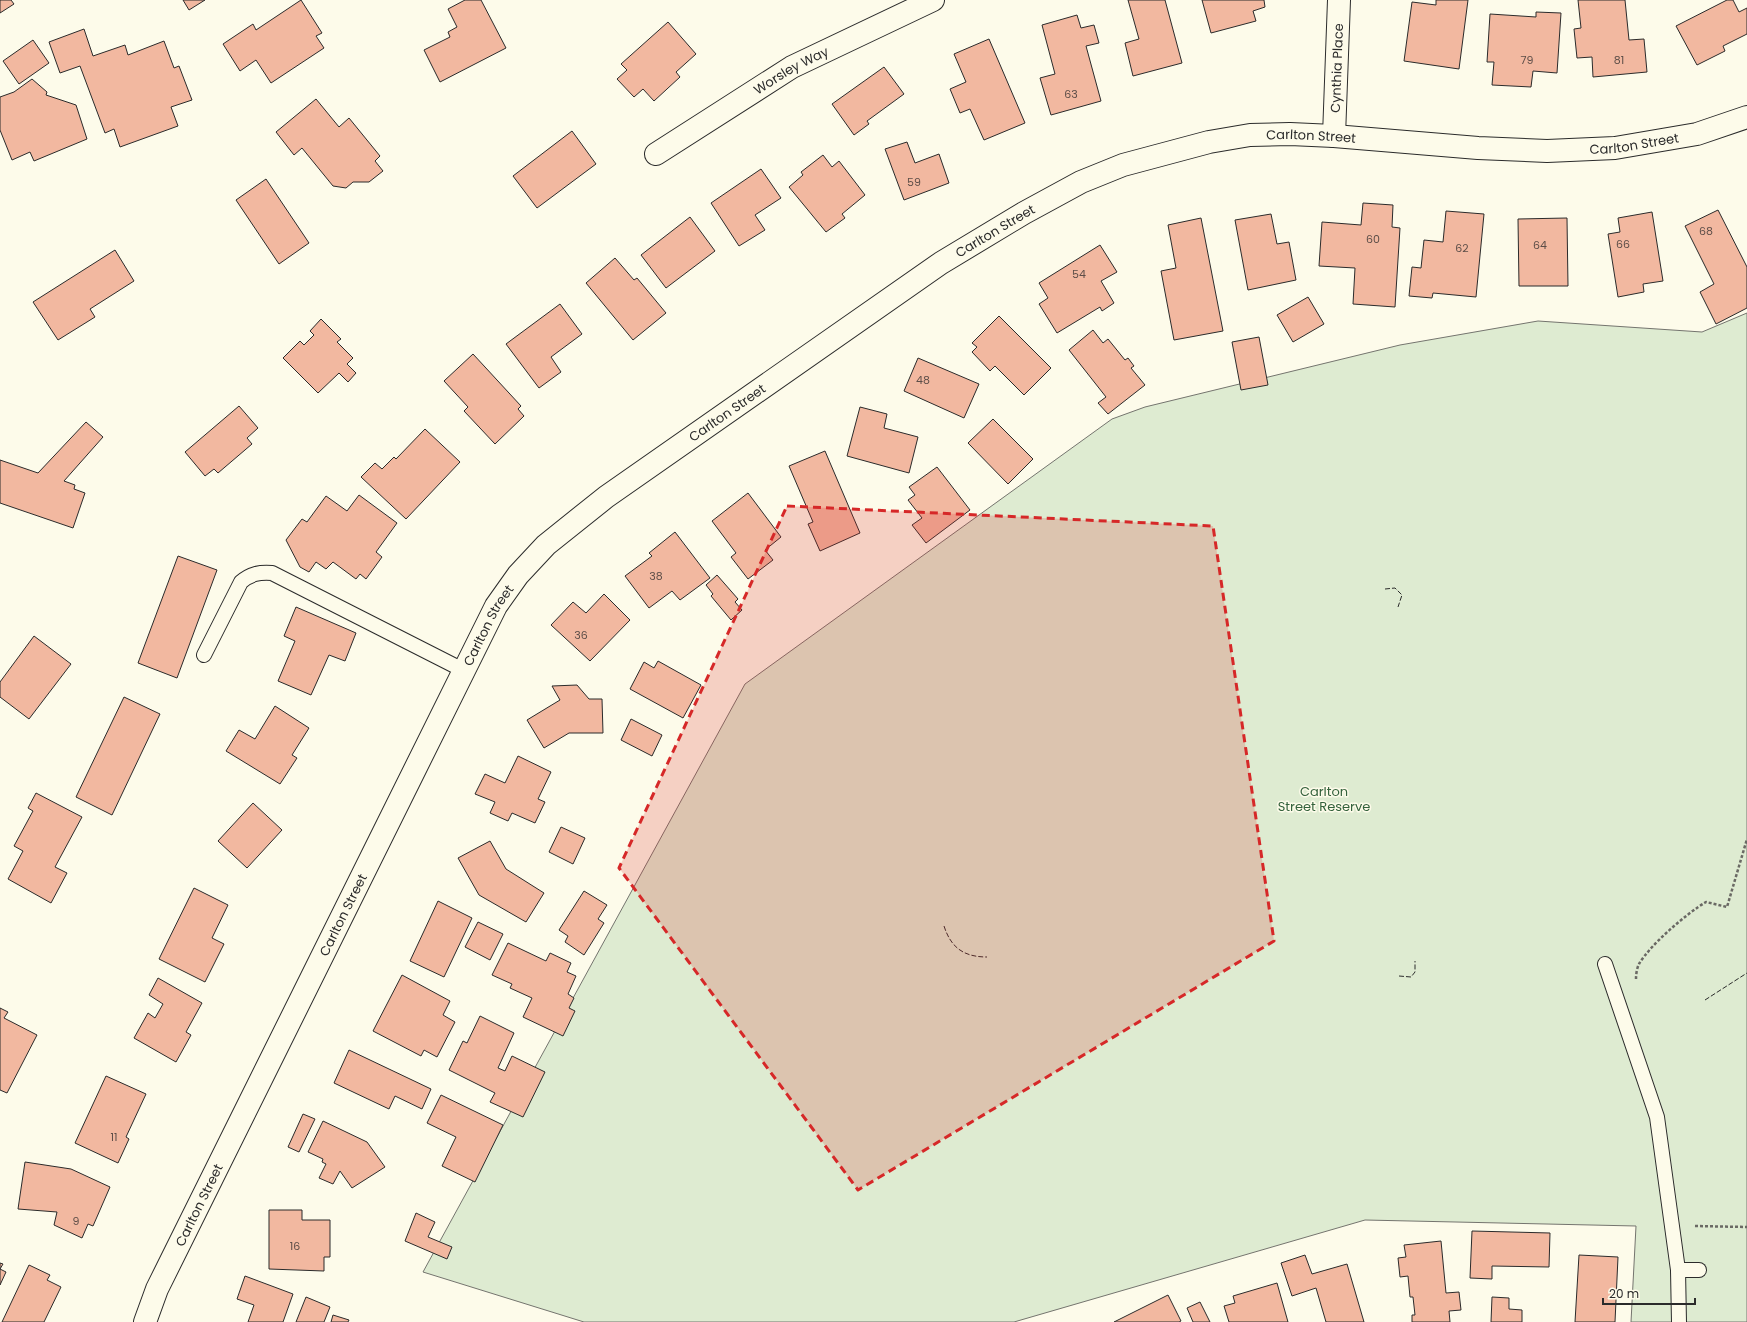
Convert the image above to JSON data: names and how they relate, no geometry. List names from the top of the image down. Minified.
{"streets":{"street":["Cynthia Place","Worsley Way","Carlton Street"]},"crossings":[["Cynthia Place","Carlton Street"]],"parks":["Carlton Street Reserve"],"house_numbers":["79","81","63","59","68","60","66","64","62","54","48","38","36","11","9","16"],"scale_bar":"20 m"}
